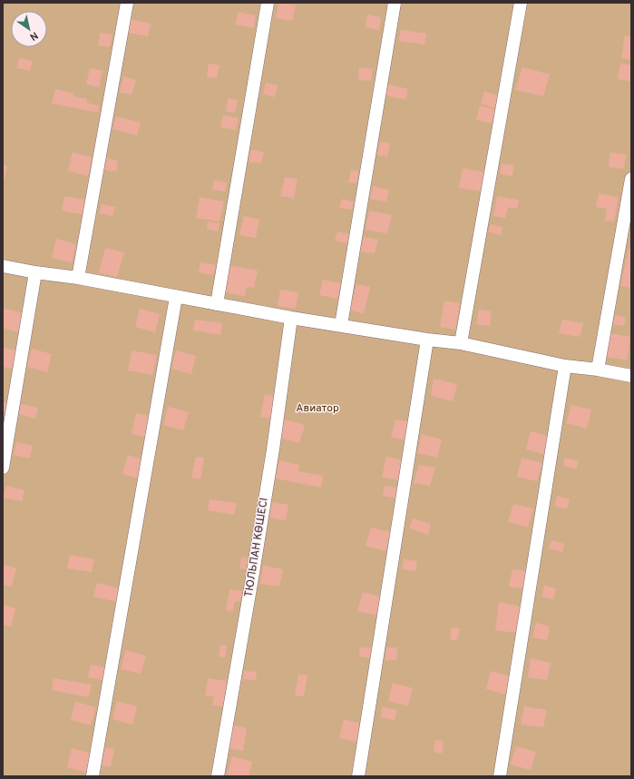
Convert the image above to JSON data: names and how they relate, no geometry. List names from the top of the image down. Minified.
{"streets":{"street":["ТЮЛЬПАН КӨШЕСІ"]},"parks":["Авиатор"],"north":"bottom right"}
